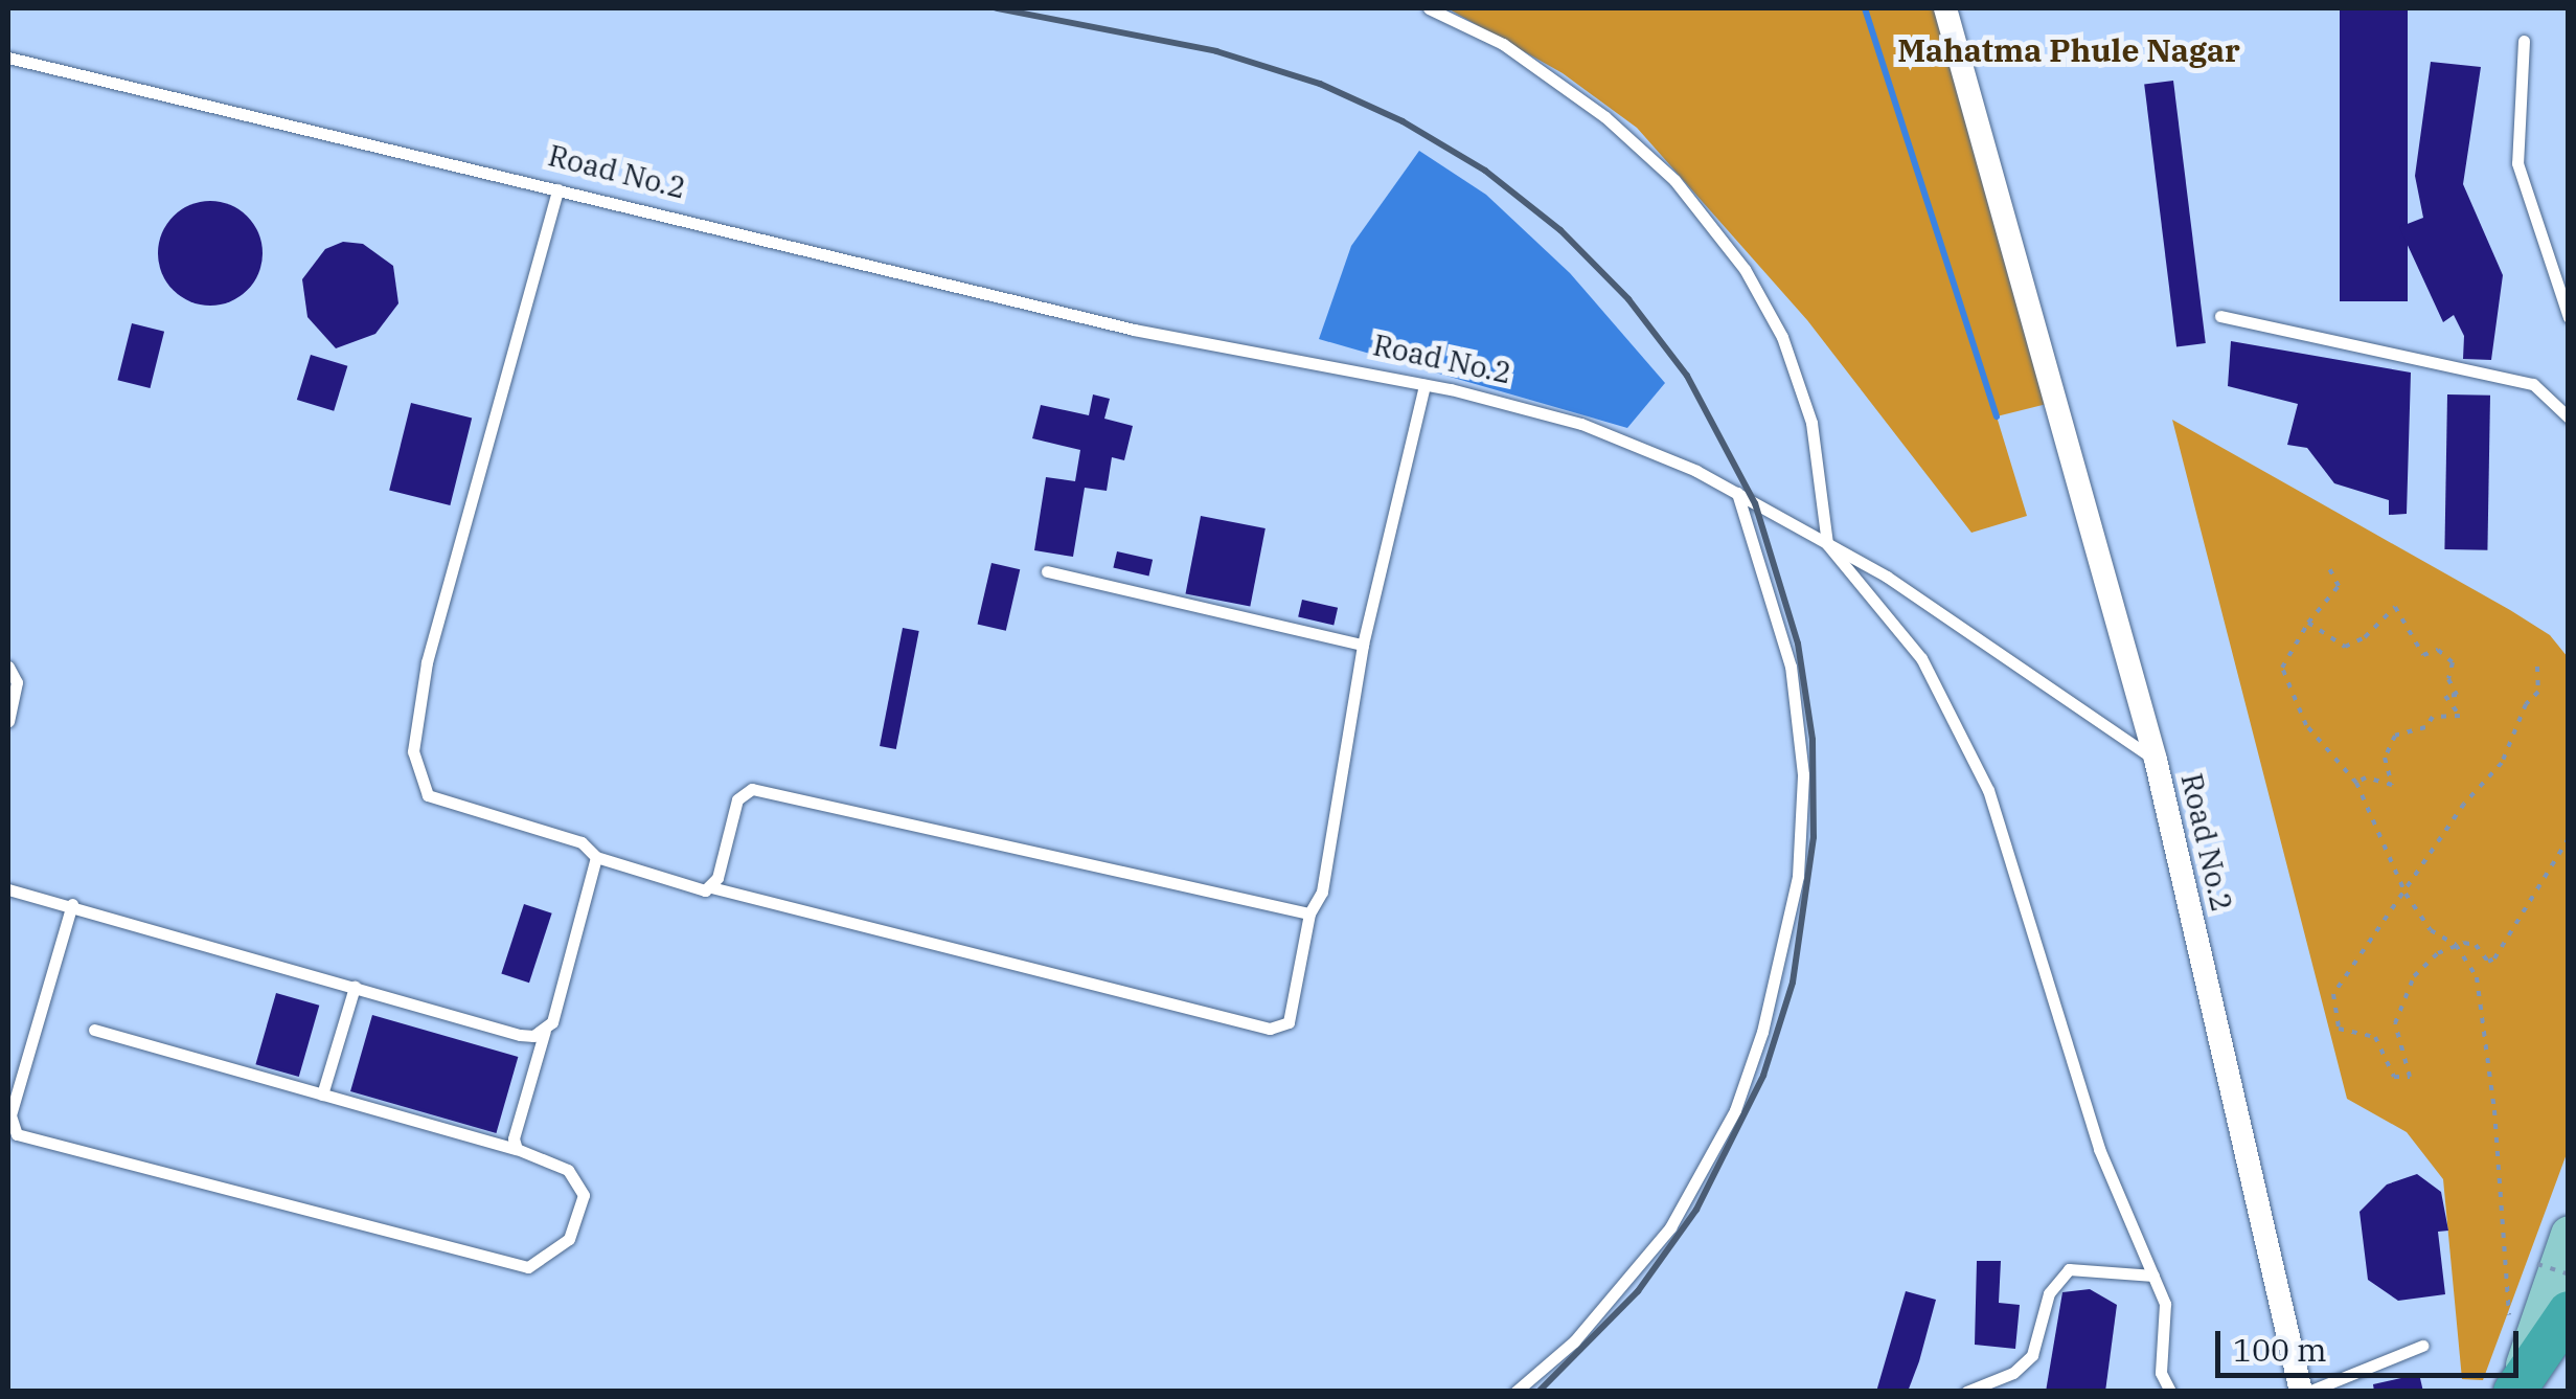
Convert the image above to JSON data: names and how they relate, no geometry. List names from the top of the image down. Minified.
{"streets":{"street":["Road No.2"]},"districts":["Mahatma Phule Nagar"],"scale_bar":"100 m"}
